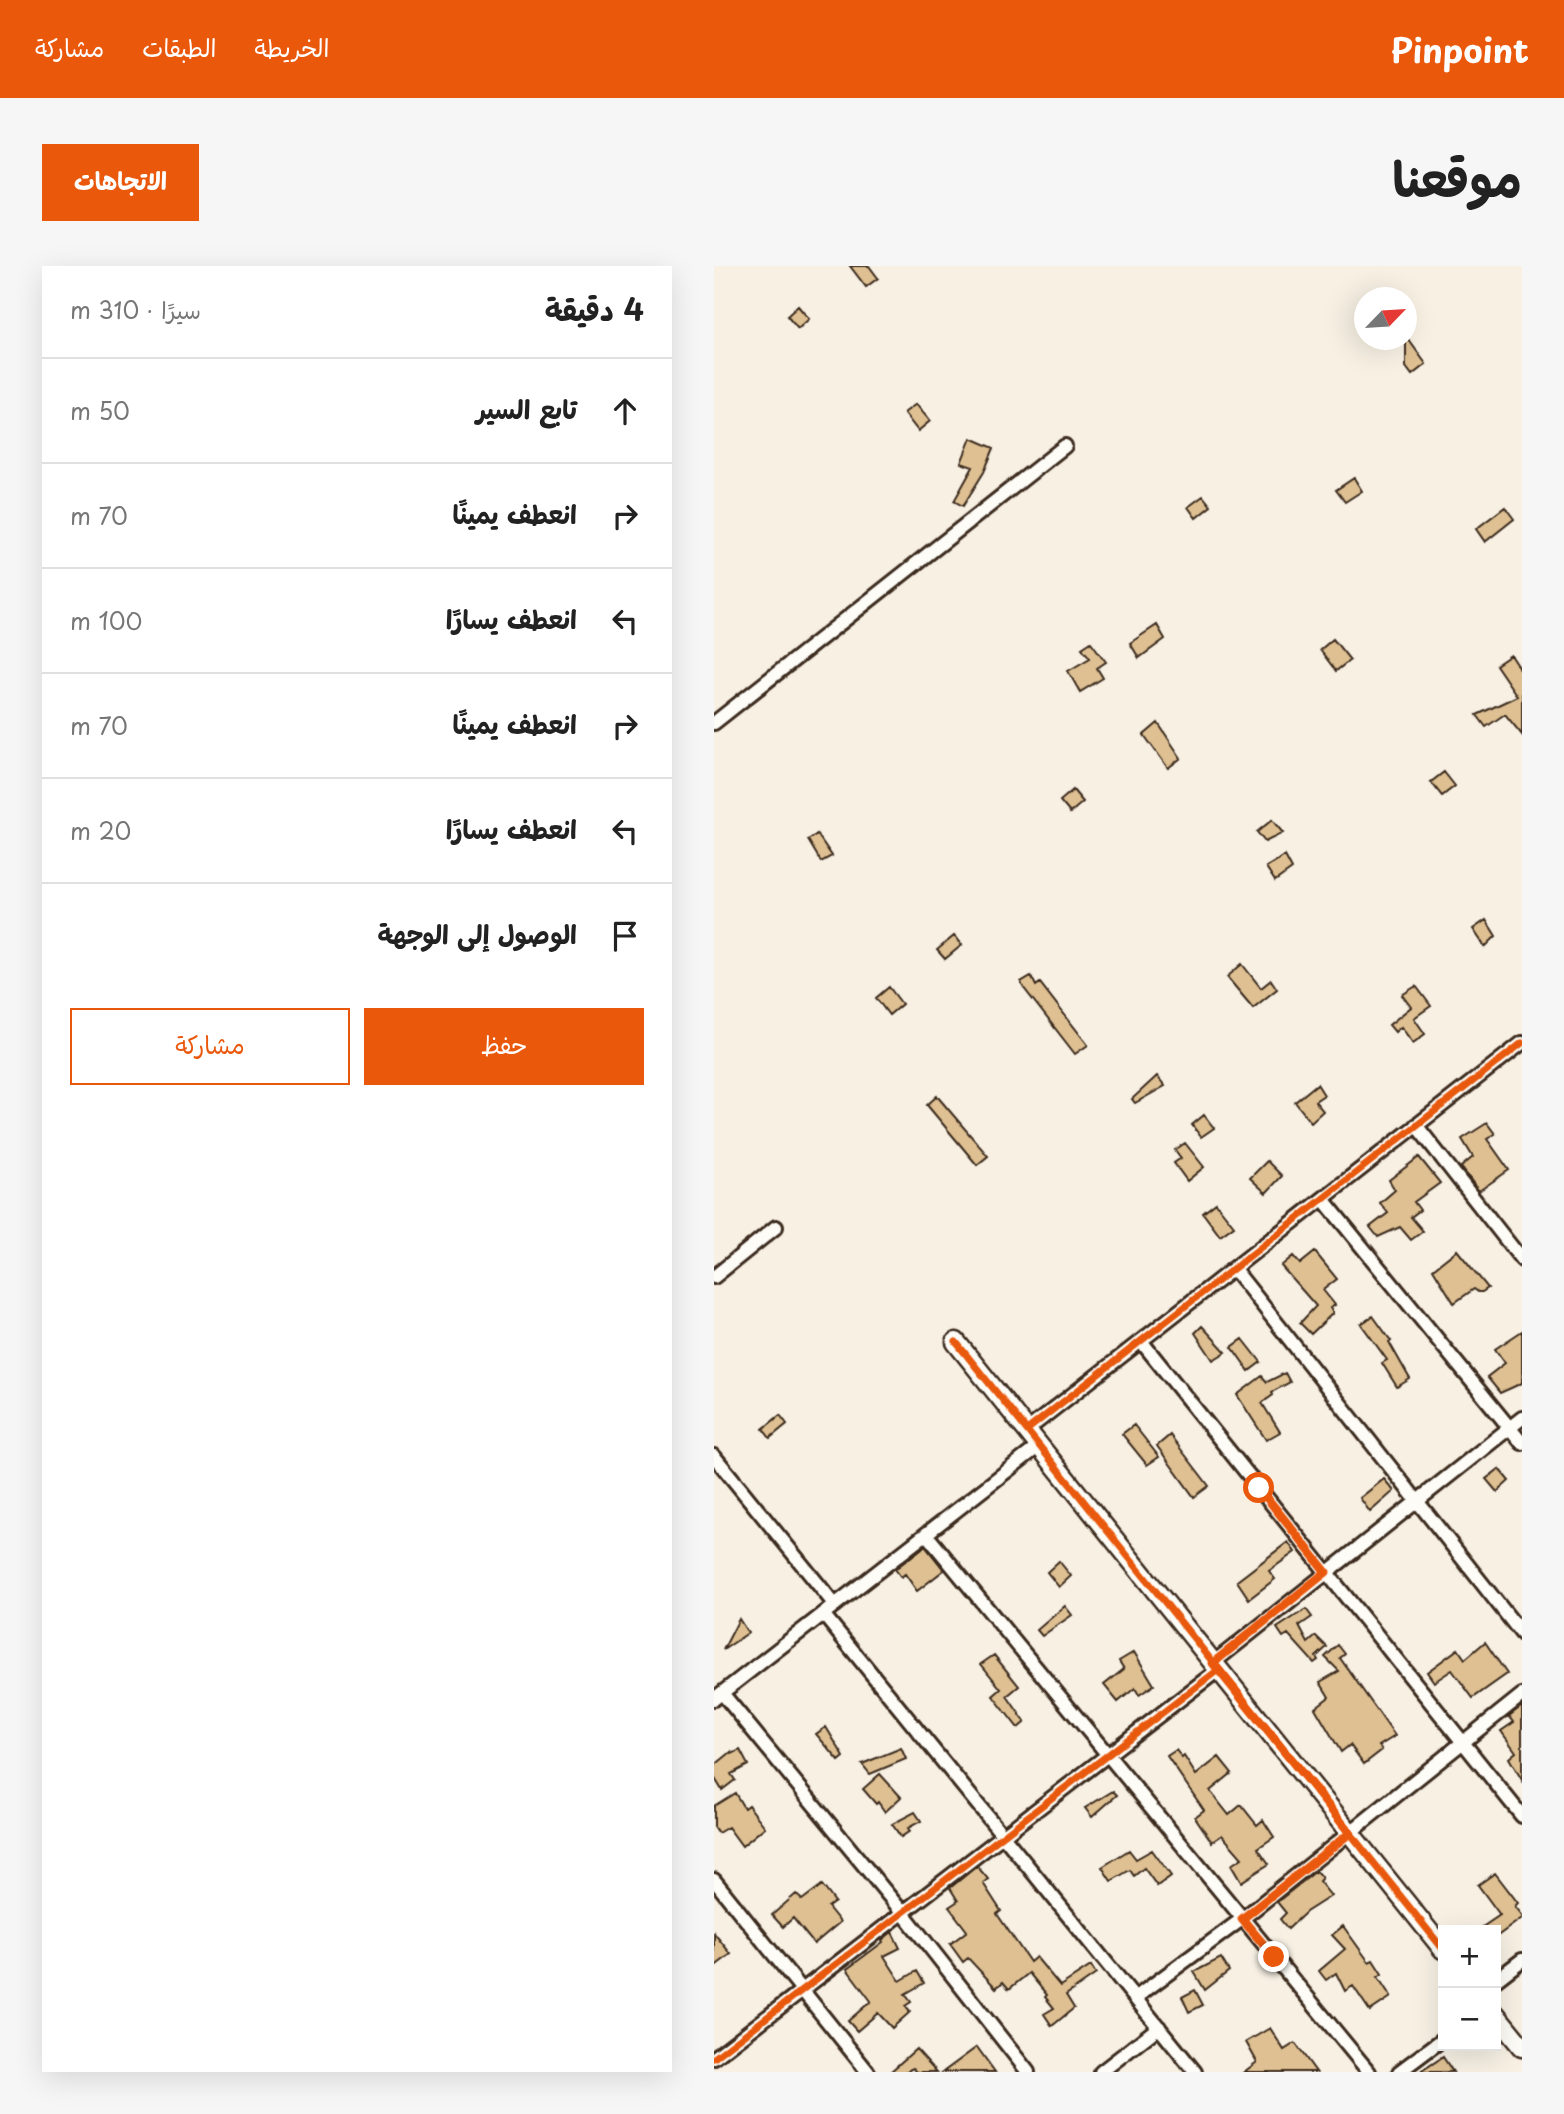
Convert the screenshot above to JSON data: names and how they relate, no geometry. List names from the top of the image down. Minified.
{"north":"top right","page":{"header":"Pinpoint","nav":["الخريطة","الطبقات","مشاركة"],"title":"موقعنا","buttons":["الاتجاهات",["حفظ","مشاركة"]],"heading":["4 دقيقة","سيرًا · 310 m"],"list":[["تابع السير","50 m"],["انعطف يمينًا","70 m"],["انعطف يسارًا","100 m"],["انعطف يمينًا","70 m"],["انعطف يسارًا","20 m"],"الوصول إلى الوجهة"],"map_buttons":["+","−"]}}
